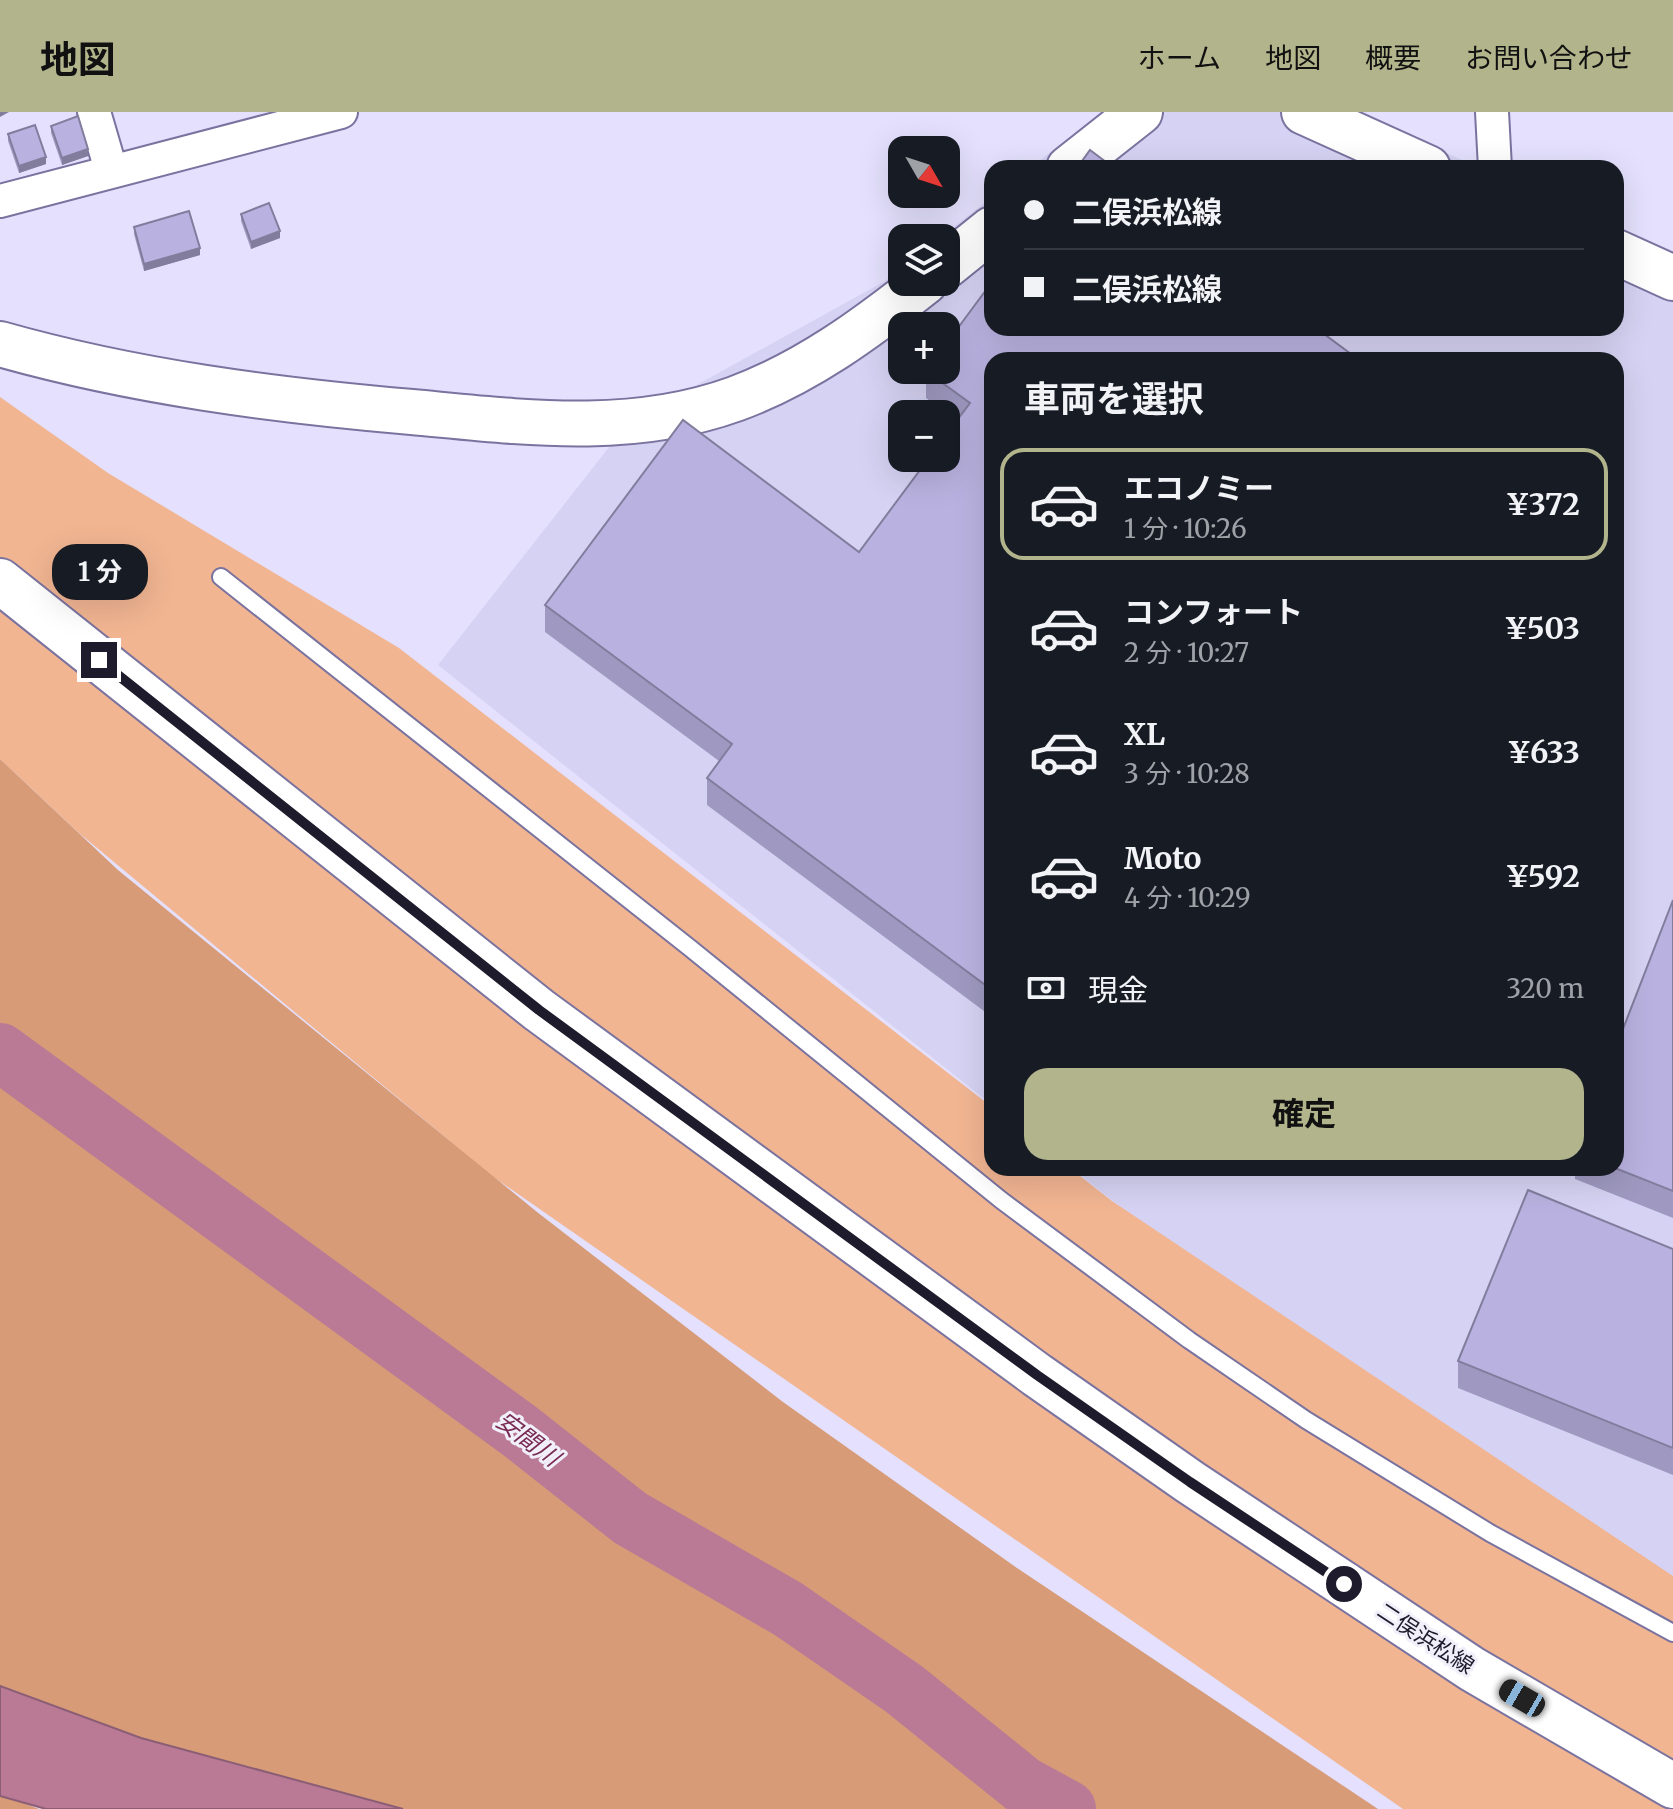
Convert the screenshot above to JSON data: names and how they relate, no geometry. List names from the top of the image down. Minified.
{"streets":{"main road":["二俣浜松線"]},"water":["安間川"],"north":"bottom right","page":{"header":"地図","nav":["ホーム","地図","概要","お問い合わせ"],"map_buttons":["+","−"],"banner":["二俣浜松線","二俣浜松線"],"heading":"車両を選択","list":[{"name":"エコノミー","note":"1 分 · 10:26","value":"¥372"},{"name":"コンフォート","note":"2 分 · 10:27","value":"¥503"},{"name":"XL","note":"3 分 · 10:28","value":"¥633"},{"name":"Moto","note":"4 分 · 10:29","value":"¥592"}],"bubble":"1 分","pay":["現金","320 m"],"buttons":"確定"}}
